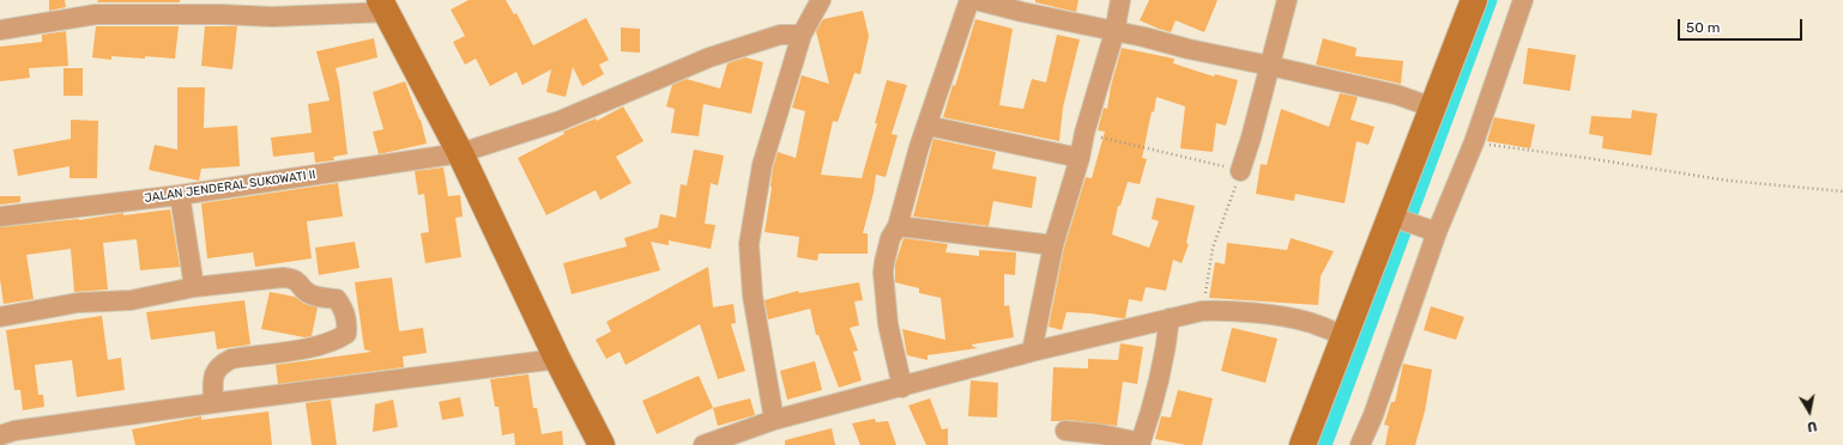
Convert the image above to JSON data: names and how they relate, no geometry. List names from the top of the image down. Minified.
{"streets":{"street":["JALAN JENDERAL SUKOWATI II"]},"scale_bar":"50 m","north":"bottom"}
